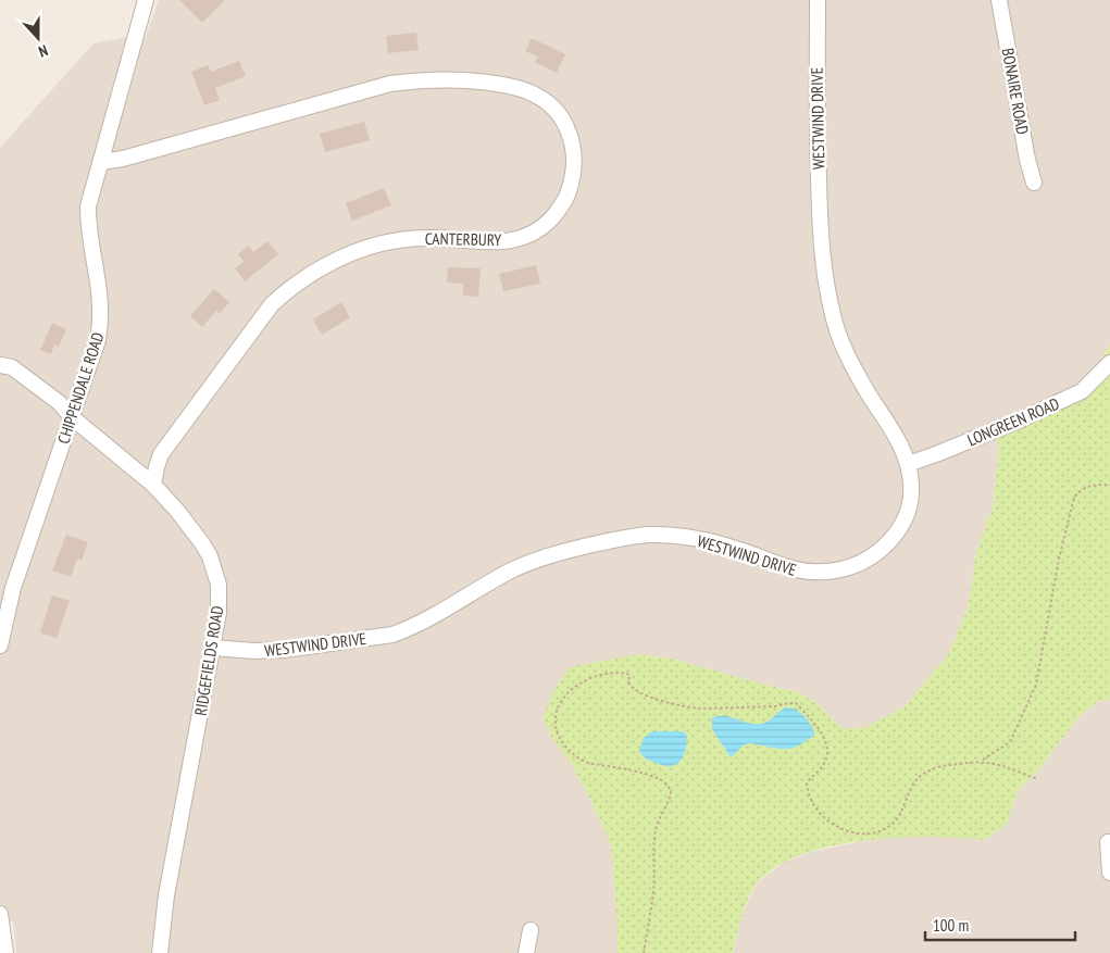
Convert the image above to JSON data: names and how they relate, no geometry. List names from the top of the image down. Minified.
{"streets":{"street":["BONAIRE ROAD","WESTWIND DRIVE","CANTERBURY","CHIPPENDALE ROAD","LONGREEN ROAD","RIDGEFIELDS ROAD"]},"crossings":[["WESTWIND DRIVE","LONGREEN ROAD"],["WESTWIND DRIVE","RIDGEFIELDS ROAD"],["CANTERBURY","CHIPPENDALE ROAD"],["CANTERBURY","RIDGEFIELDS ROAD"],["CHIPPENDALE ROAD","RIDGEFIELDS ROAD"]],"scale_bar":"100 m","north":"bottom"}
